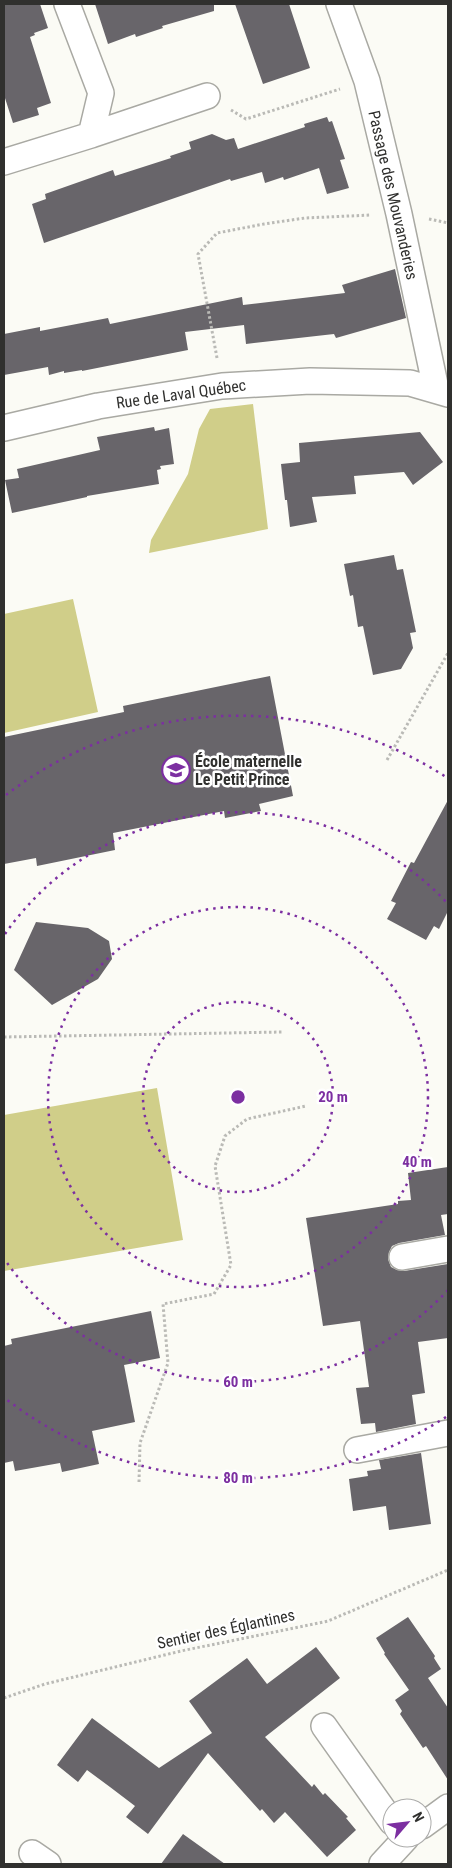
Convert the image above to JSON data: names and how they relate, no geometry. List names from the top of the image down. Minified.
{"streets":{"street":["Passage des Mouvanderies","Rue de Laval Québec"],"path":["Sentier des Églantines"]},"crossings":[["Passage des Mouvanderies","Rue de Laval Québec"]],"places":{"school or university":["École maternelle Le Petit Prince"]},"north":"top right","rings":["20 m","40 m","60 m","80 m"]}
